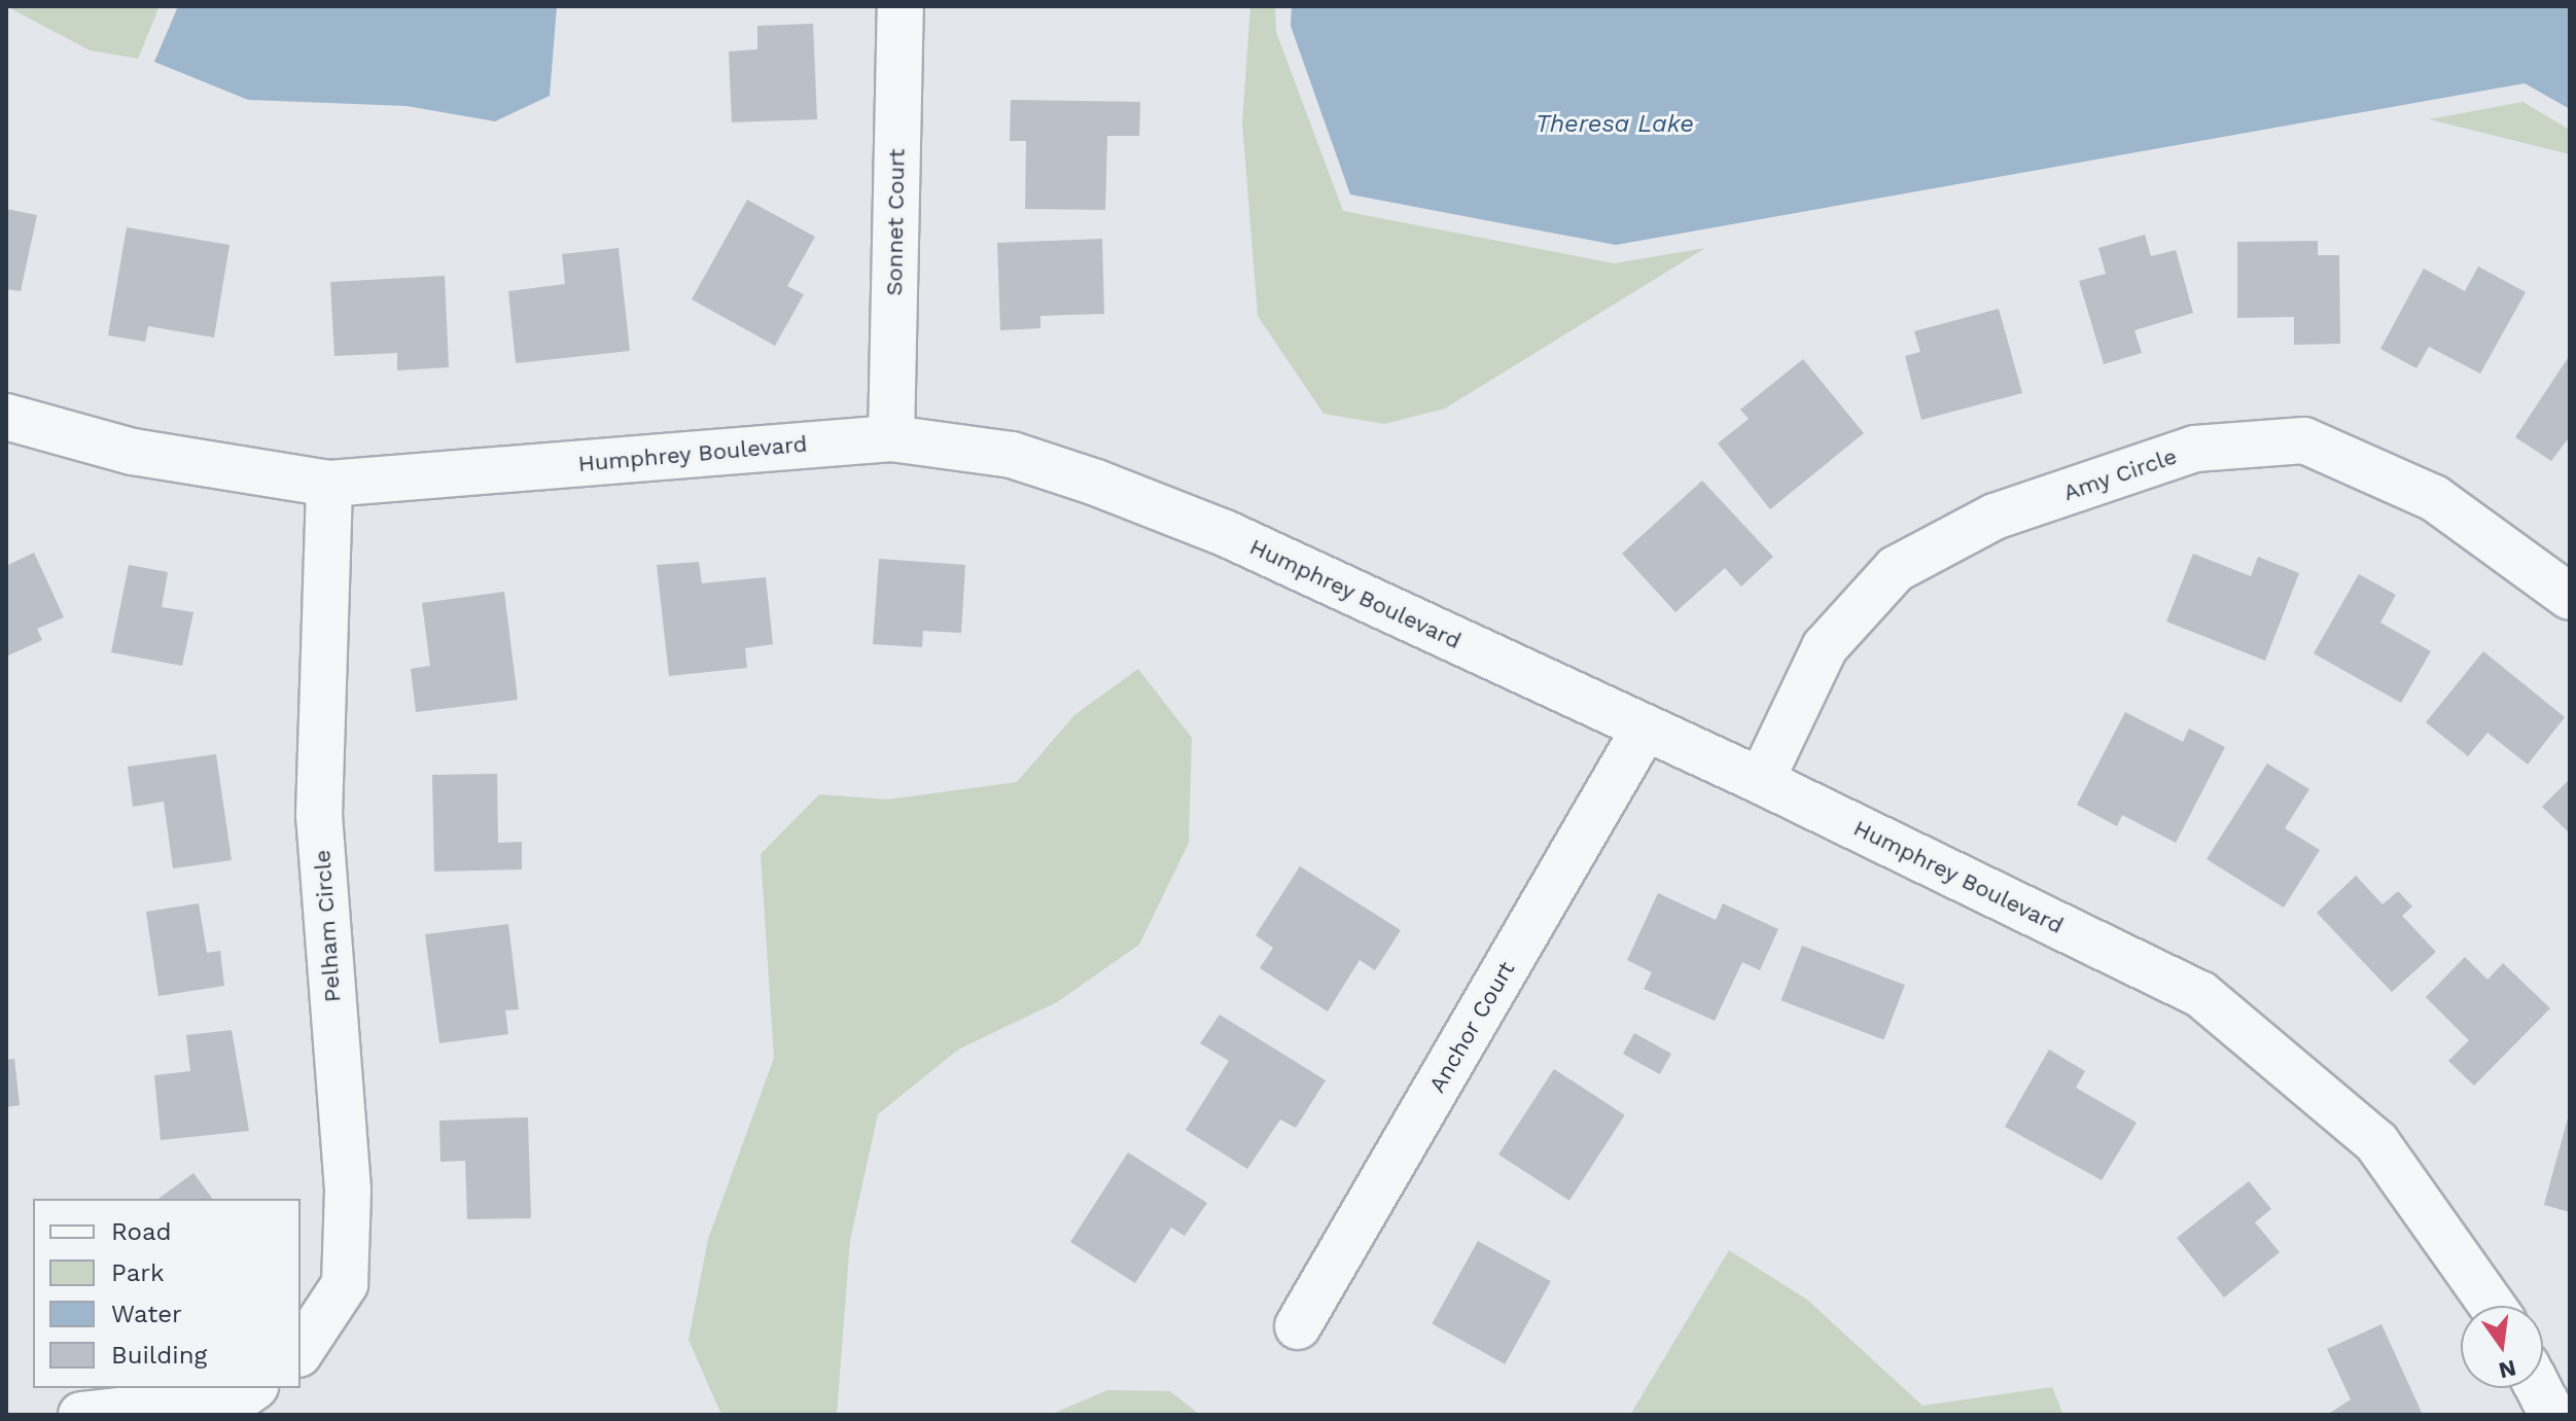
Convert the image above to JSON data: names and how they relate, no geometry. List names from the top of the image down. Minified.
{"streets":{"street":["Sonnet Court","Humphrey Boulevard","Amy Circle","Pelham Circle","Anchor Court"]},"crossings":[["Sonnet Court","Humphrey Boulevard"],["Humphrey Boulevard","Amy Circle"],["Humphrey Boulevard","Pelham Circle"],["Humphrey Boulevard","Anchor Court"]],"water":["Theresa Lake"],"legend":["Road","Park","Water","Building"],"north":"bottom"}
